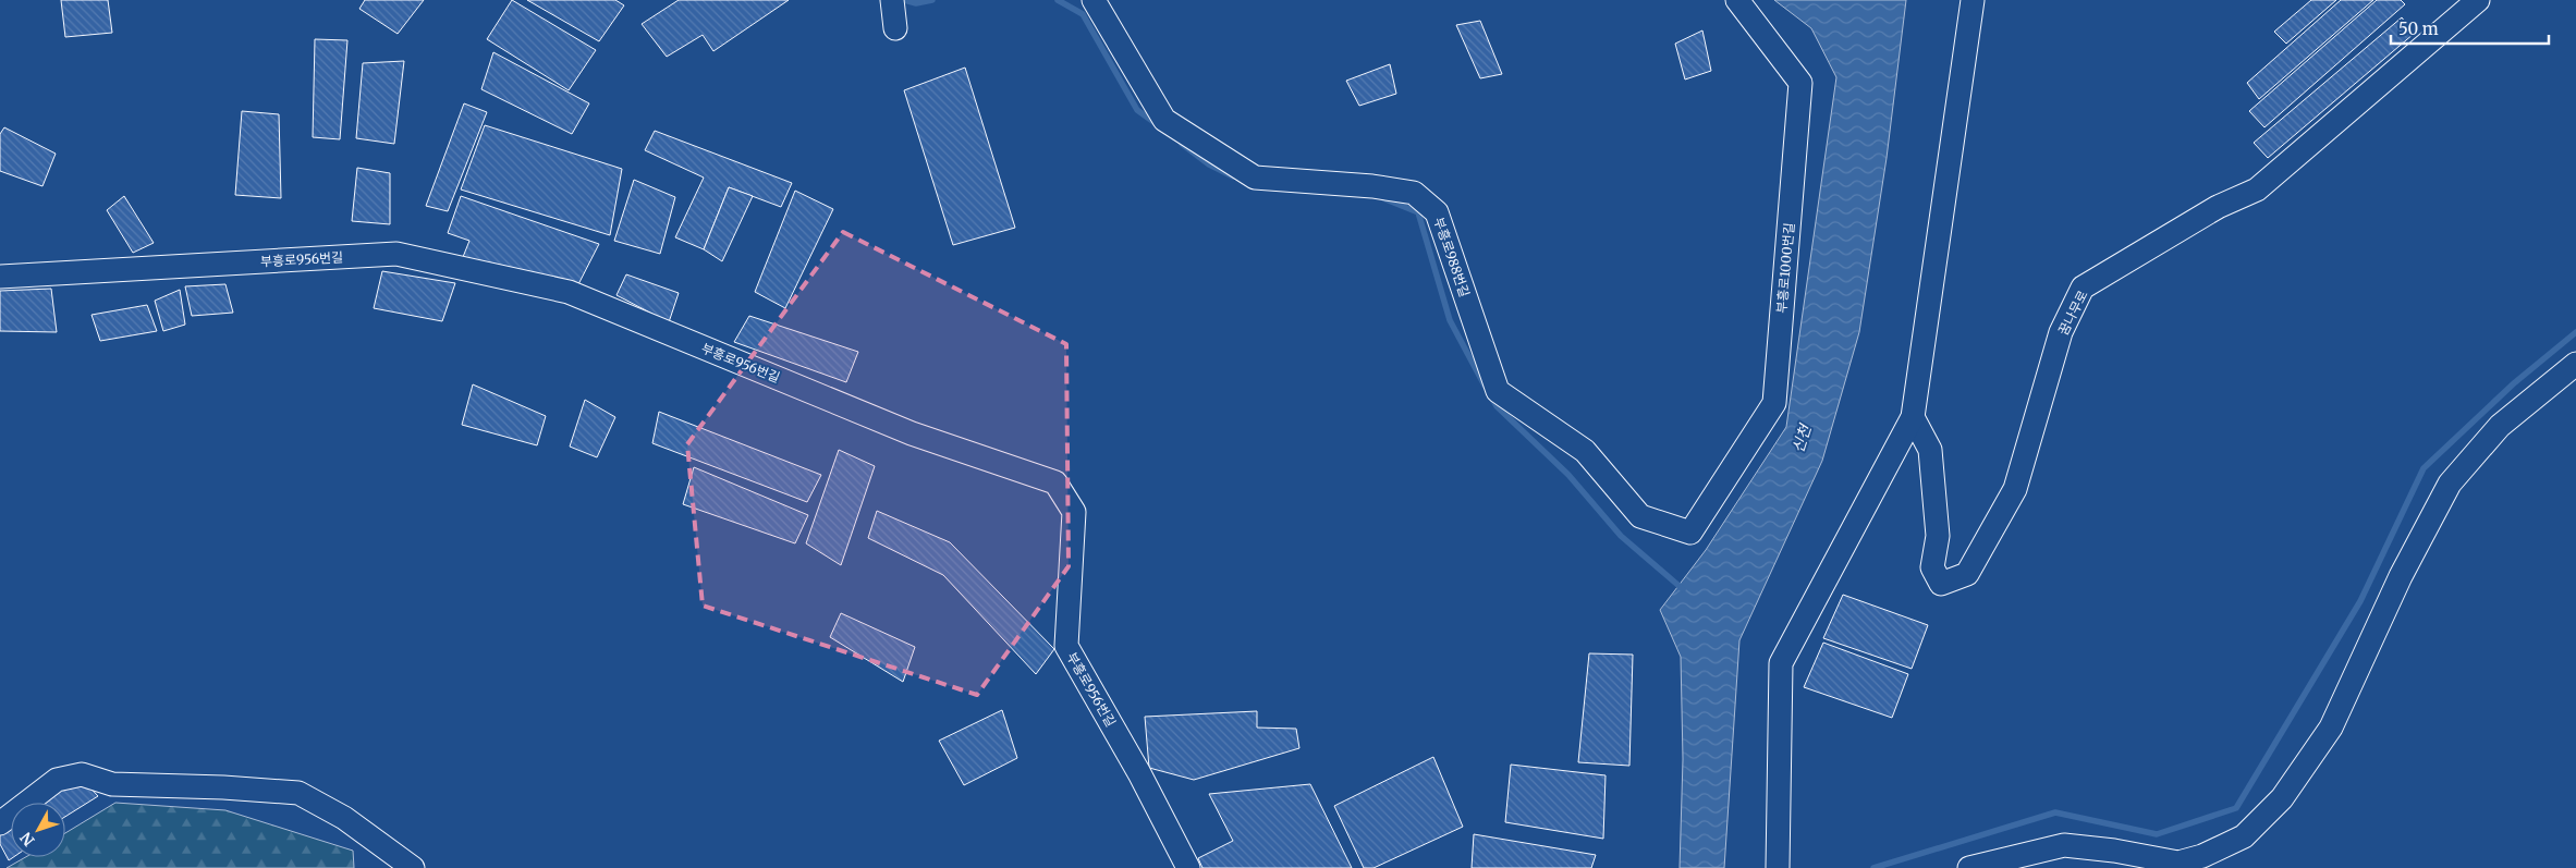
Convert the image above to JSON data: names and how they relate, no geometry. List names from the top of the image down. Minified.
{"streets":{"street":["부흥로988번길","부흥로956번길","부흥로1000번길","꿈나무로"]},"crossings":[["부흥로988번길","부흥로1000번길"]],"water":["신천"],"scale_bar":"50 m","north":"bottom left"}
